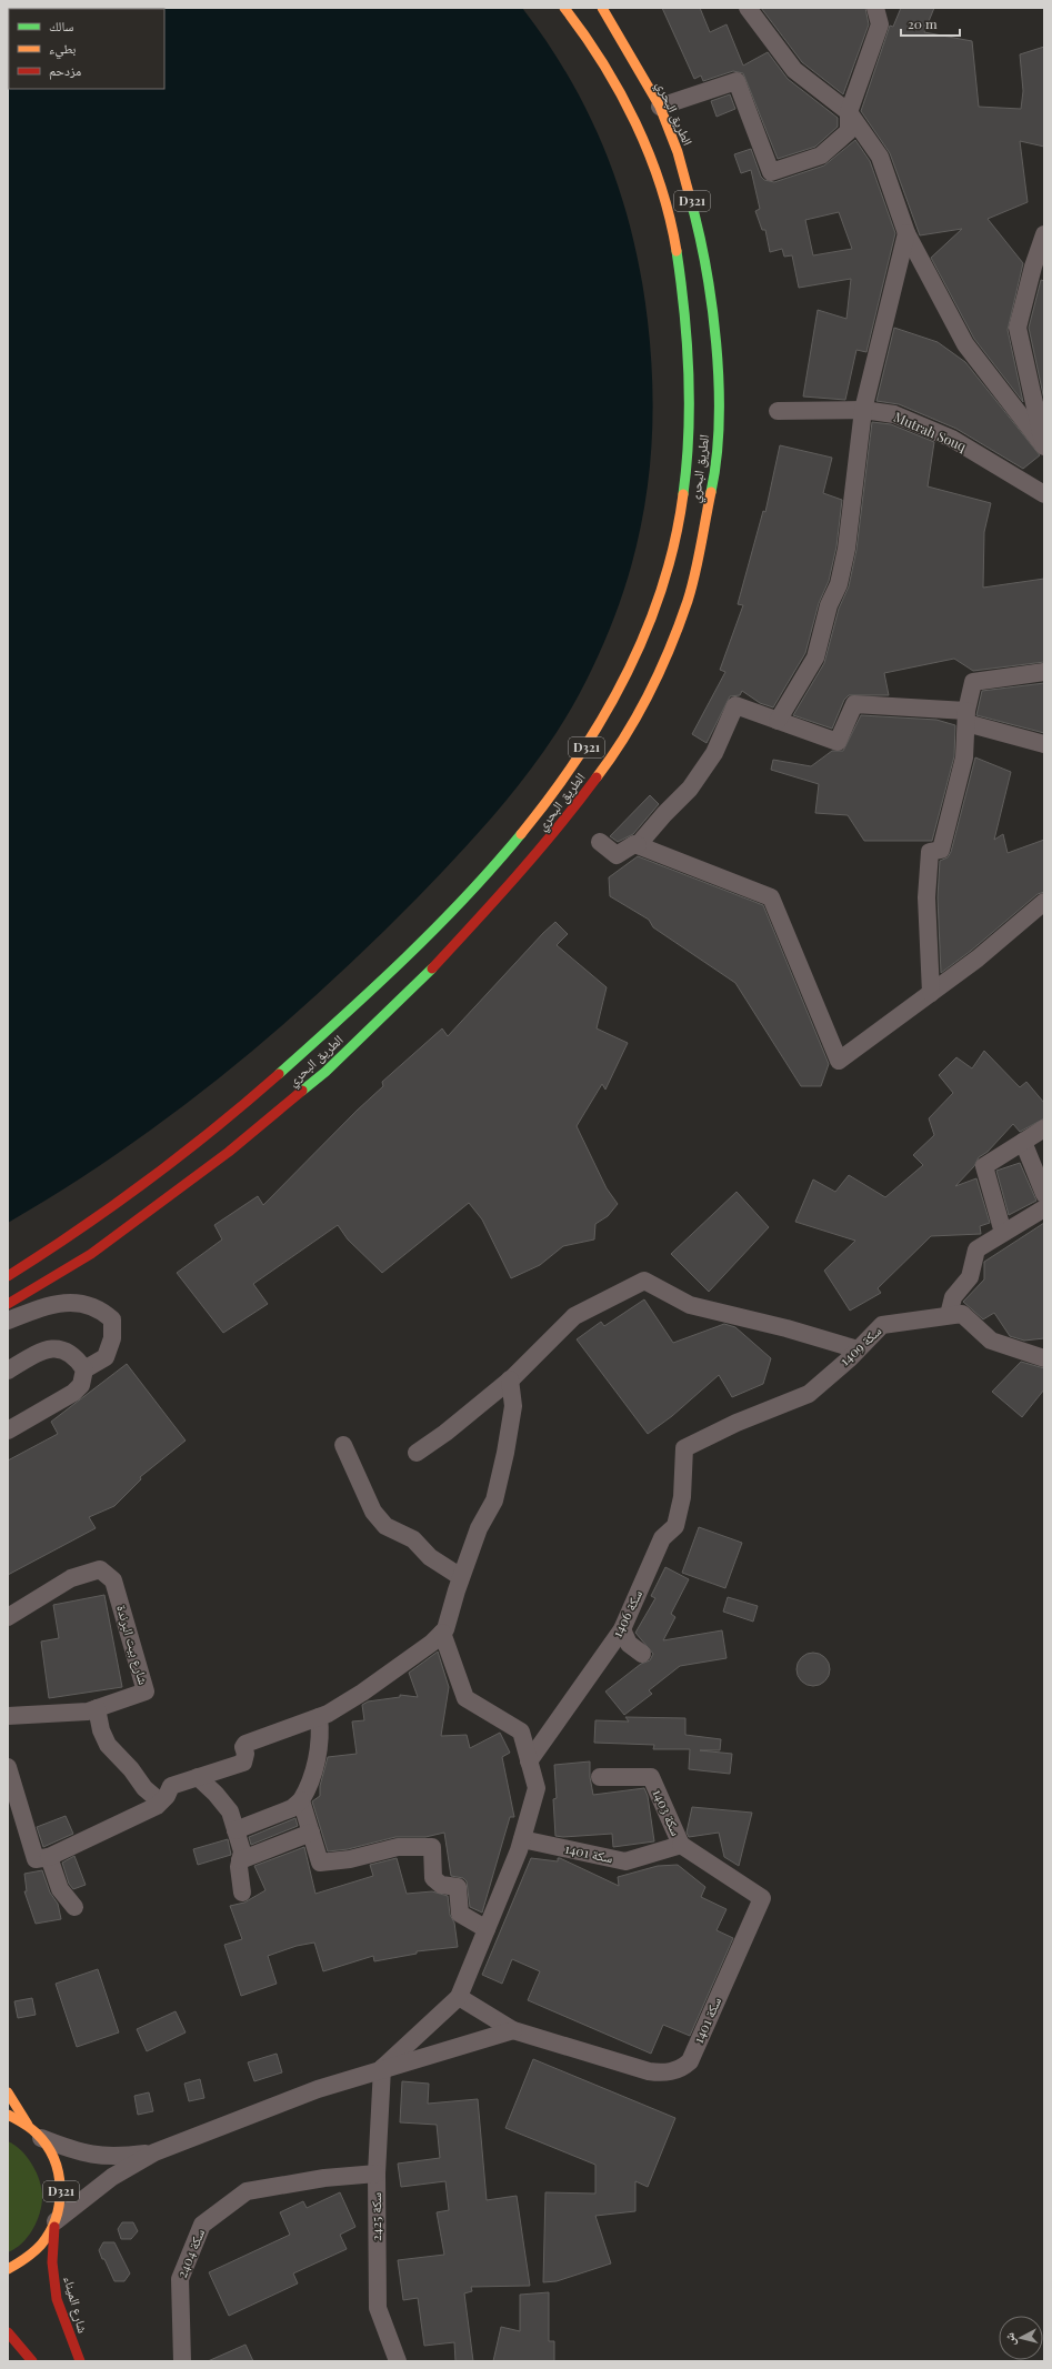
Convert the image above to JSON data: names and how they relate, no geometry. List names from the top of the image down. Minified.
{"streets":{"main road":["الطريق البحري","D321","شارع الميناء"],"street":["Mutrah Souq","1409 سكة","1406 سكة","شارع بيت البرندة","1403 سكة","سكة 1401","1401 سكة","سكة 2425","سكة 2404"]},"crossings":[["D321","شارع الميناء"],["1409 سكة","1406 سكة"],["1403 سكة","سكة 1401"],["1403 سكة","1401 سكة"],["سكة 1401","1401 سكة"],["سكة 2425","سكة 2404"]],"legend":["سالك","بطيء","مزدحم"],"scale_bar":"20 m","north":"left"}
